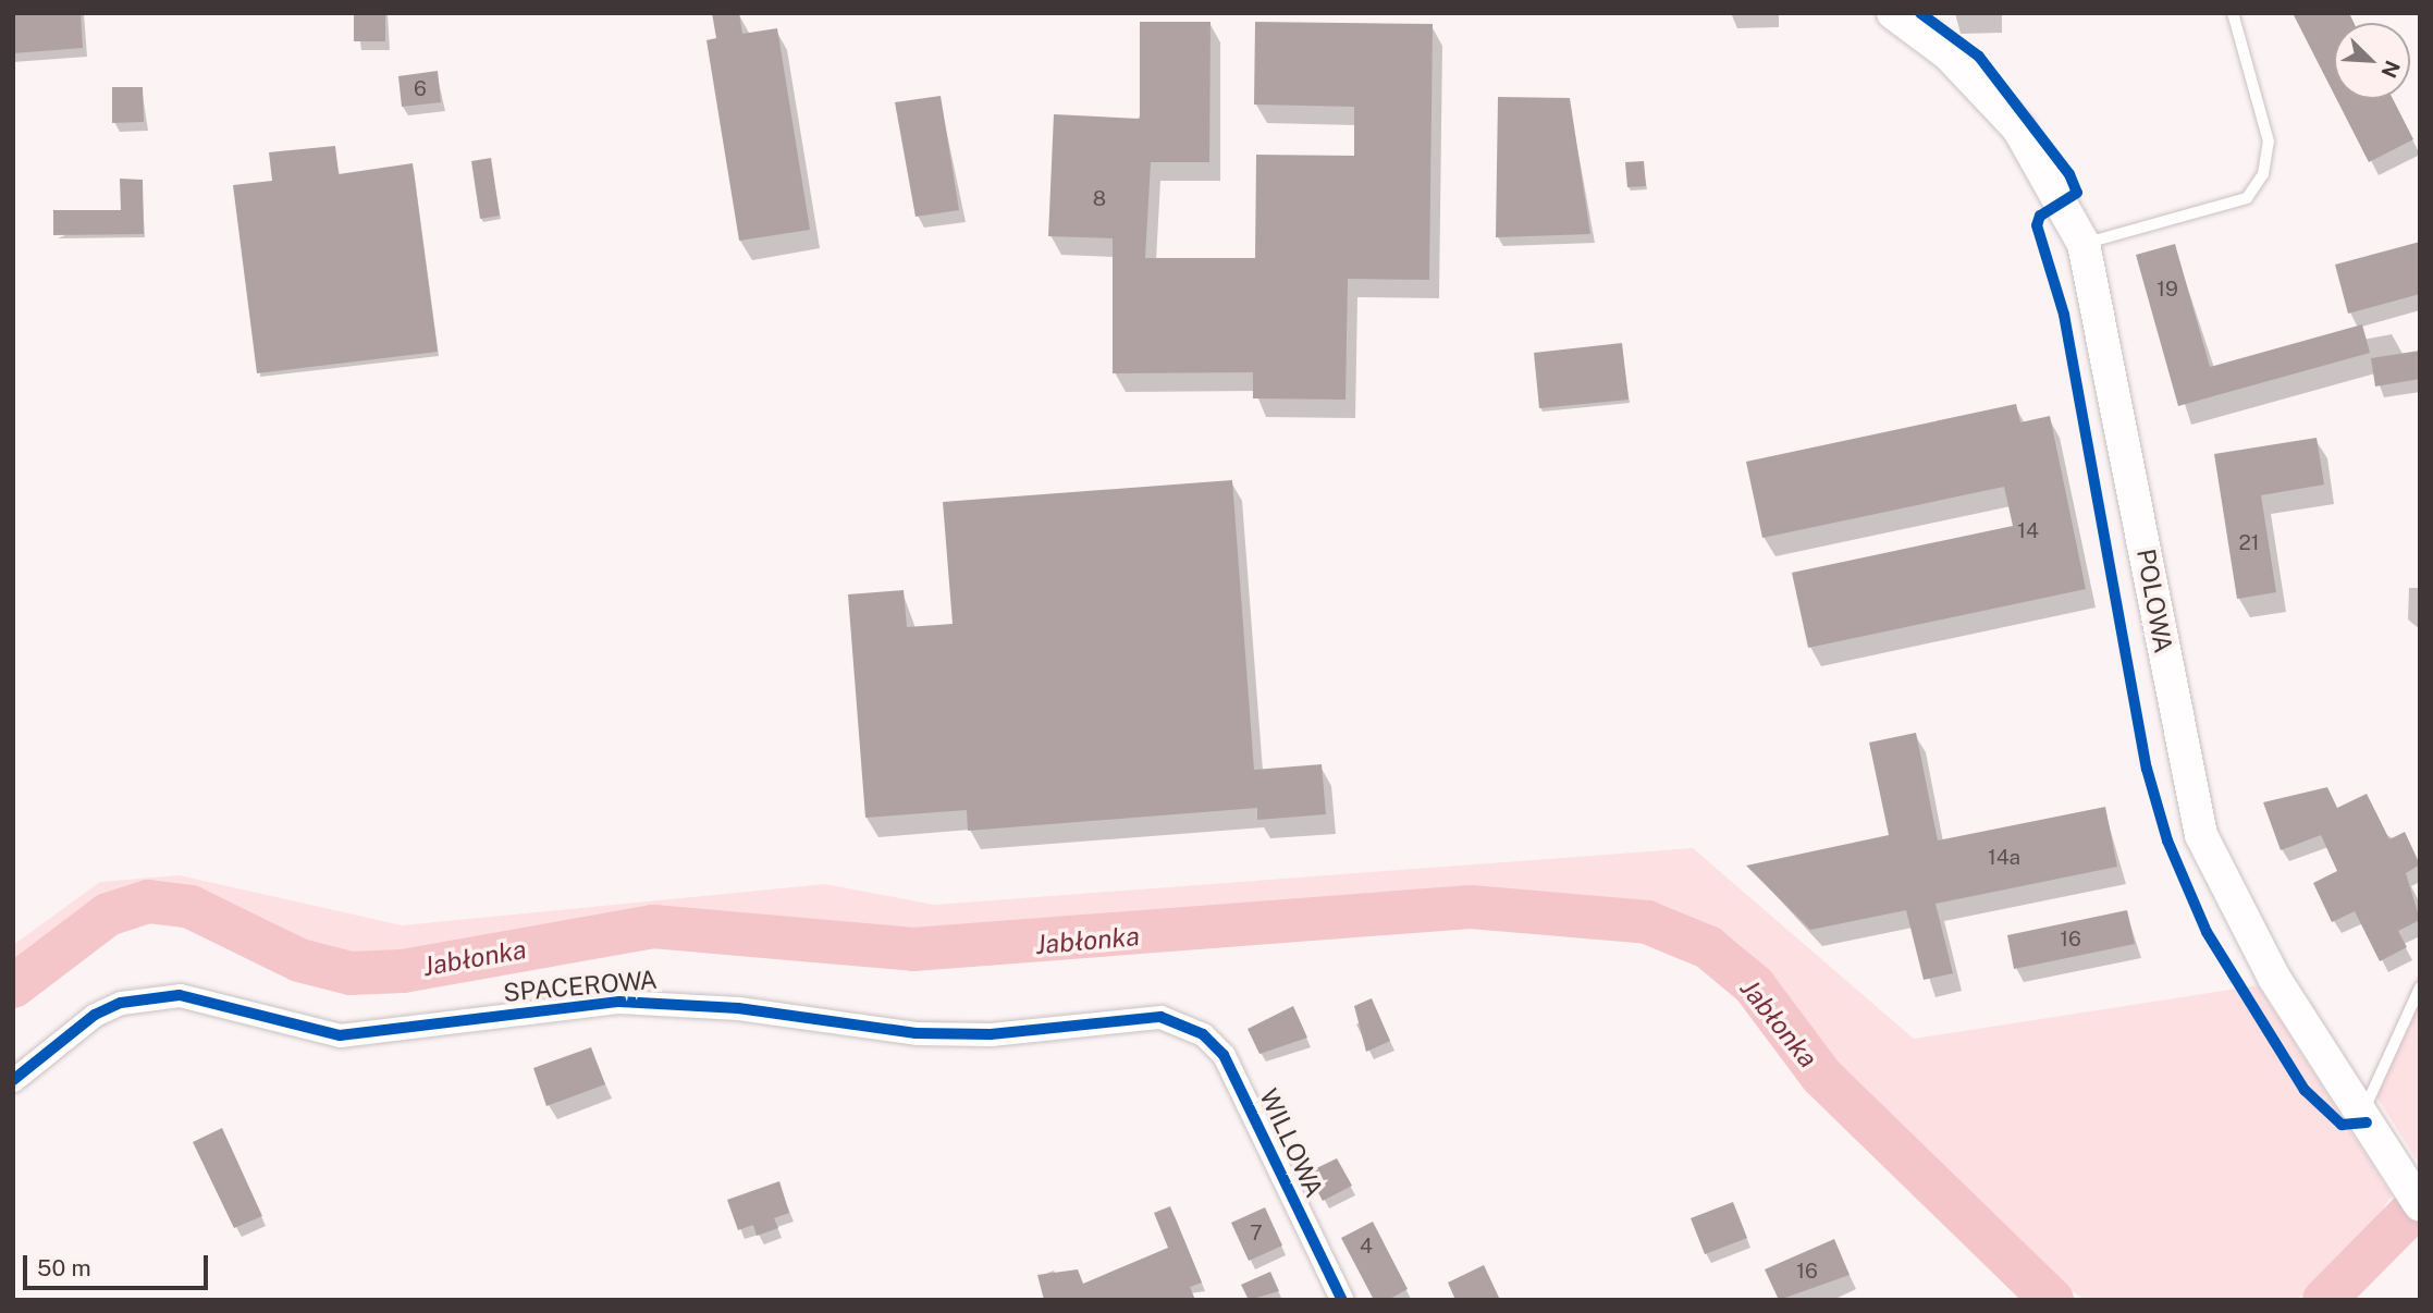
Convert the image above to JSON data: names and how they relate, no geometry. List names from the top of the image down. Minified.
{"streets":{"street":["POLOWA","SPACEROWA","WILLOWA"]},"crossings":[["SPACEROWA","WILLOWA"]],"water":["Jabłonka"],"house_numbers":["6","8","19","14","21","14a","16","7","4","16"],"scale_bar":"50 m","north":"bottom right"}
